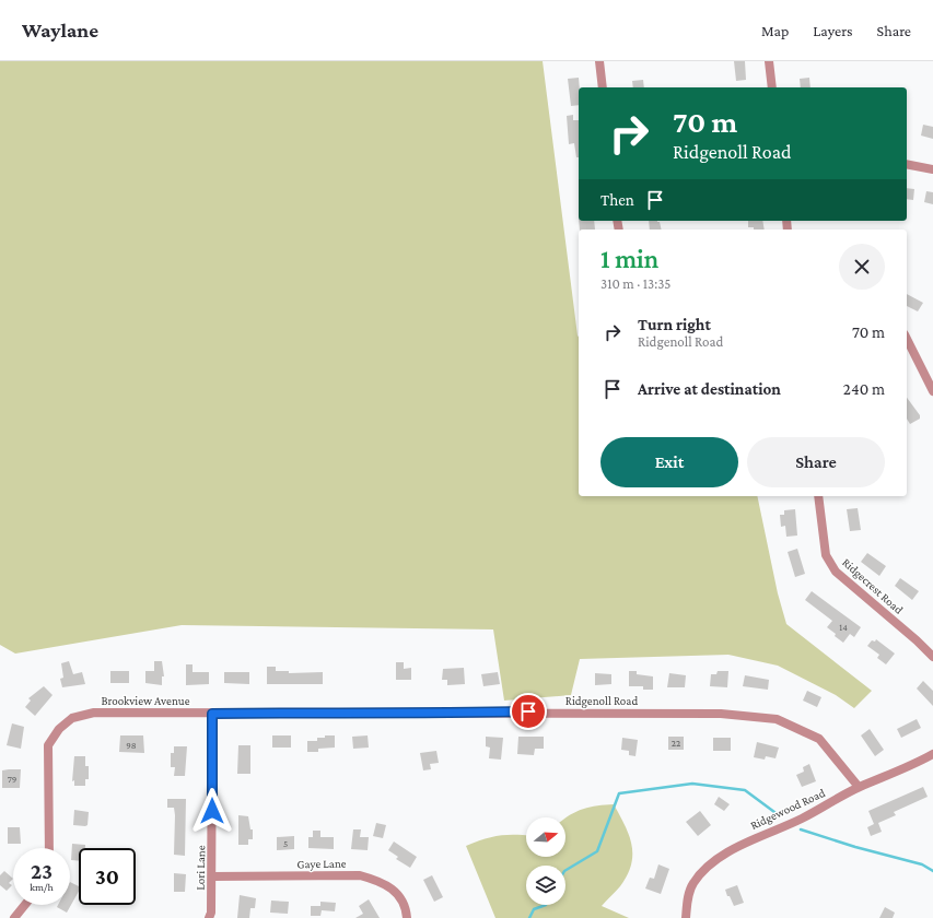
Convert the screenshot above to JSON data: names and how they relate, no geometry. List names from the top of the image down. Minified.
{"streets":{"street":["Ridgecrest Road","Brookview Avenue","Ridgenoll Road","Ridgewood Road","Gaye Lane","Lori Lane"]},"crossings":[["Brookview Avenue","Ridgenoll Road"],["Brookview Avenue","Lori Lane"],["Ridgenoll Road","Ridgewood Road"],["Ridgenoll Road","Lori Lane"],["Gaye Lane","Lori Lane"]],"house_numbers":["14","22","98","79","5"],"north":"right","page":{"header":"Waylane","nav":["Map","Layers","Share"],"turn":["70 m","Ridgenoll Road"],"then":"Then","heading":["1 min","310 m · 13:35"],"list":[{"name":"Turn right","note":"Ridgenoll Road","value":"70 m"},{"name":"Arrive at destination","value":"240 m"}],"buttons":["Exit","Share"],"speed":"23 km/h","limit":"30"}}
